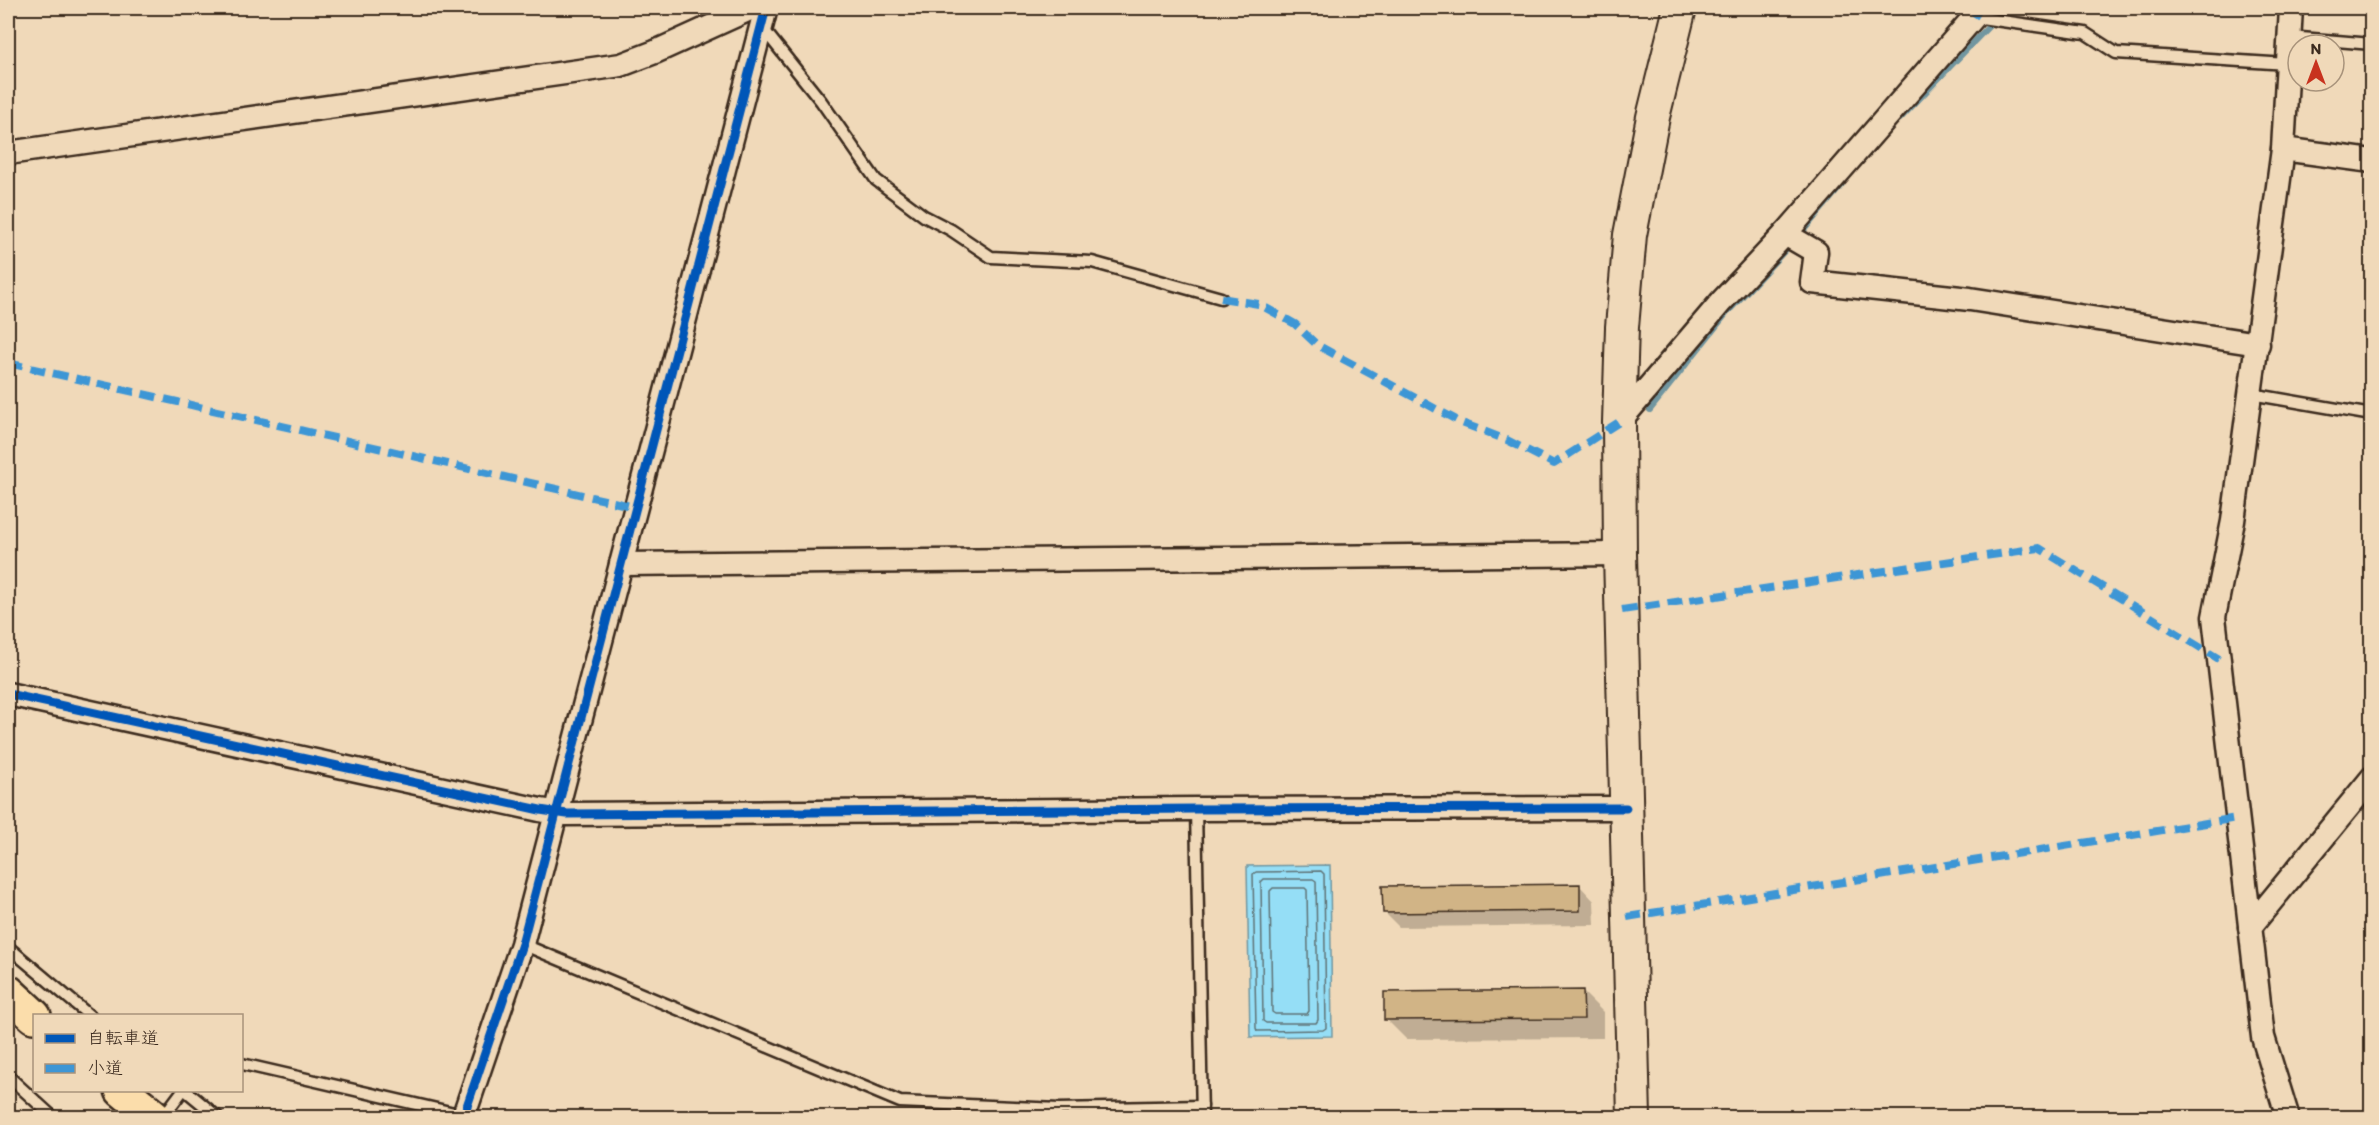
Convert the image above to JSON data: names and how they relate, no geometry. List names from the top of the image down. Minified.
{"legend":["自転車道","小道"],"north":"top"}
